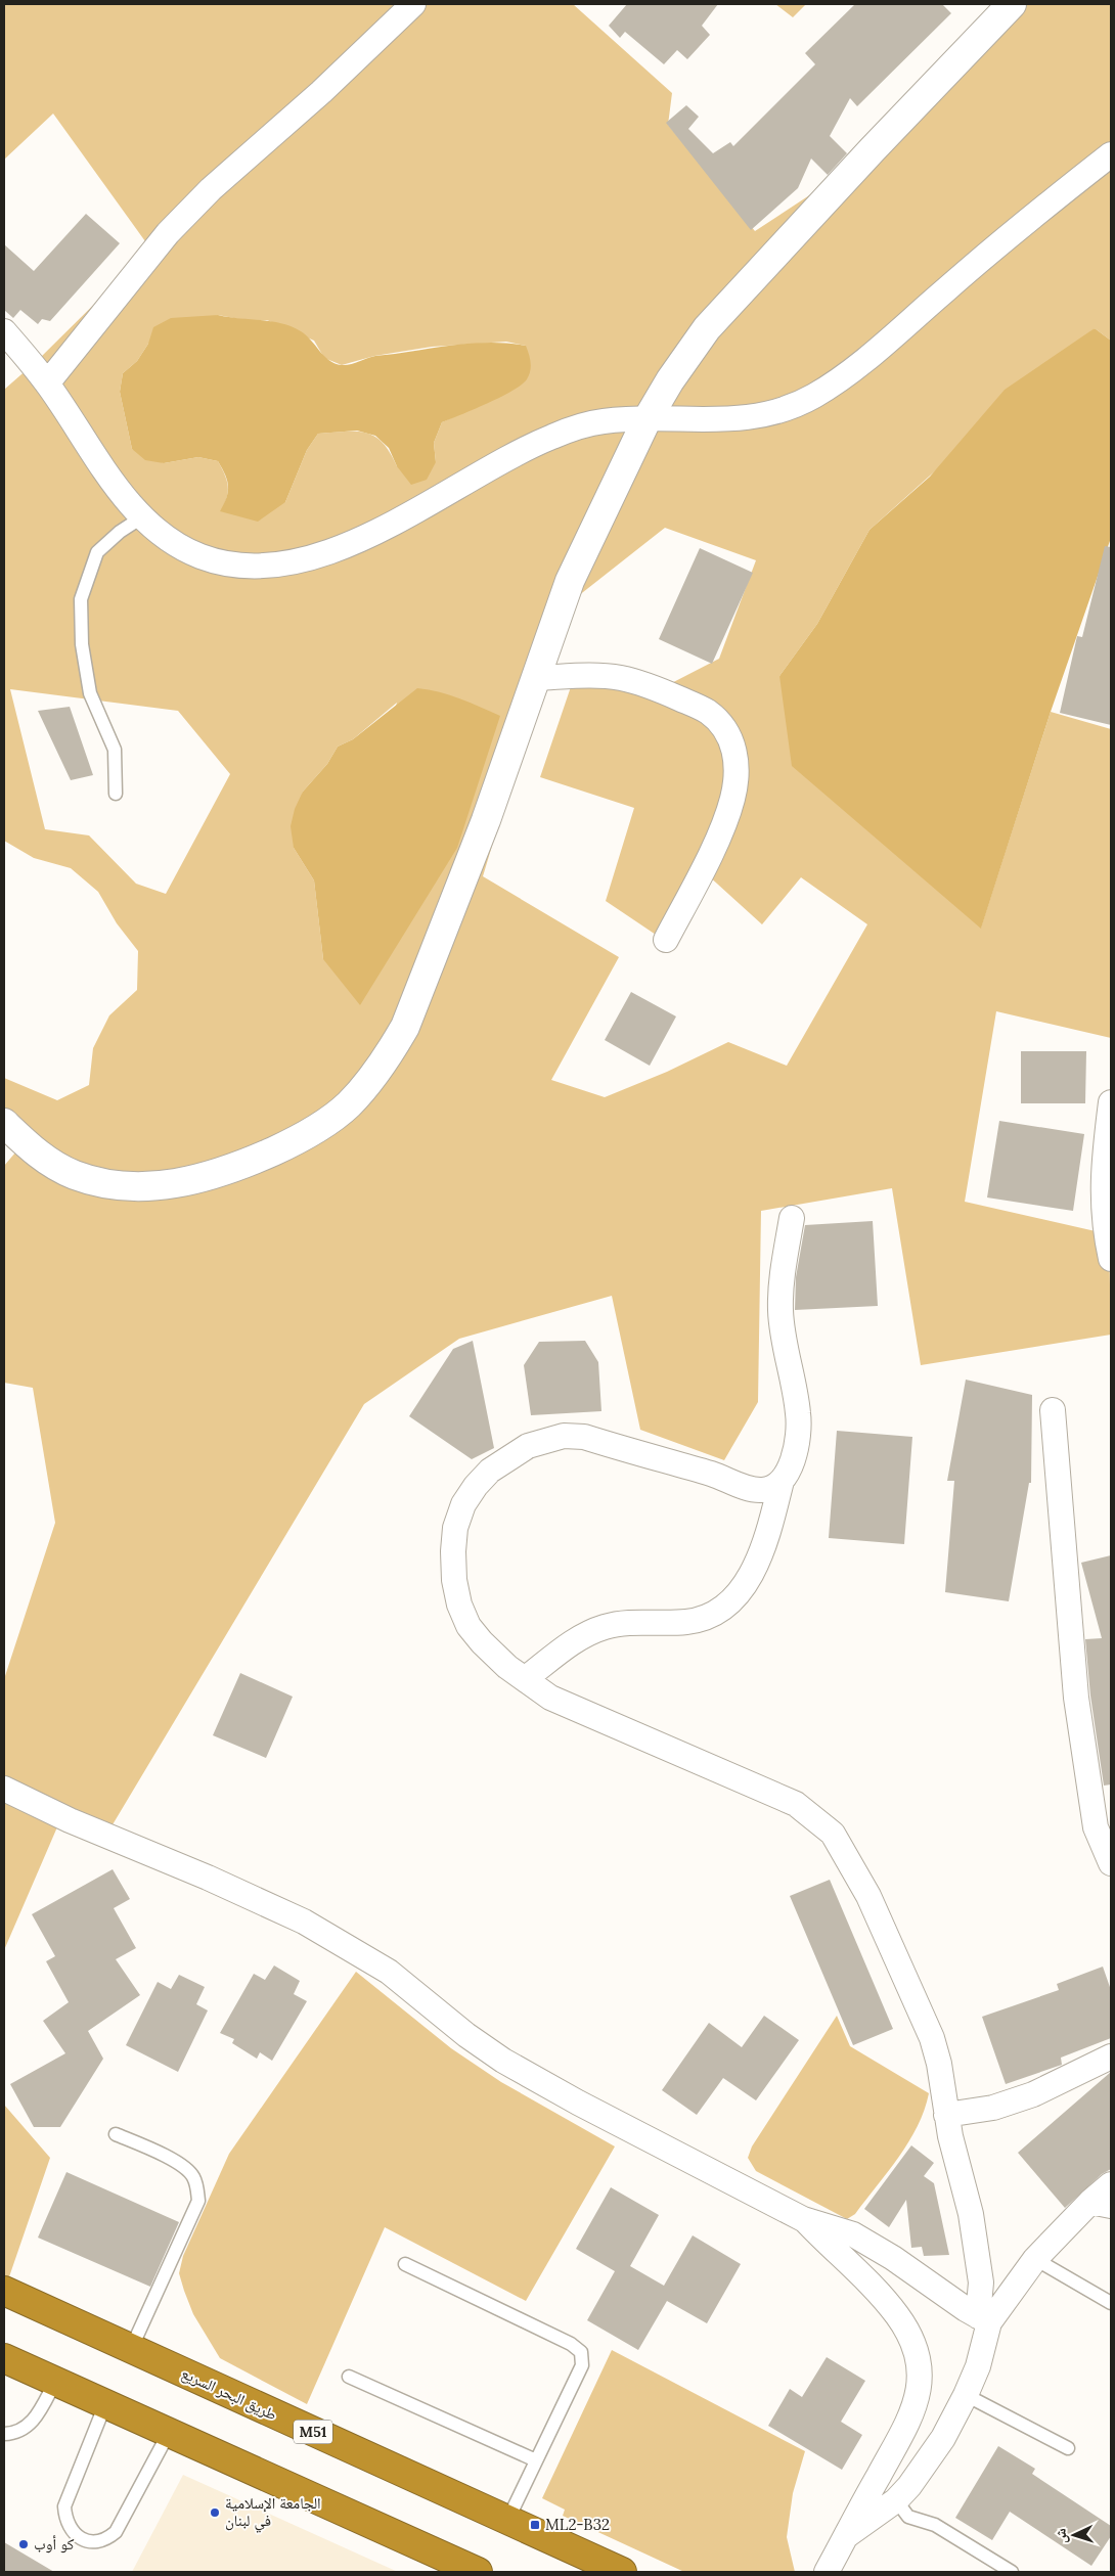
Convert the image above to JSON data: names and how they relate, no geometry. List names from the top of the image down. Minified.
{"streets":{"highway":["طريق البحر السريع","M51"]},"places":{"other":["الجامعة الإسلامية في لبنان","كو أوب"],"transit":["ML2-B32"]},"north":"left"}
